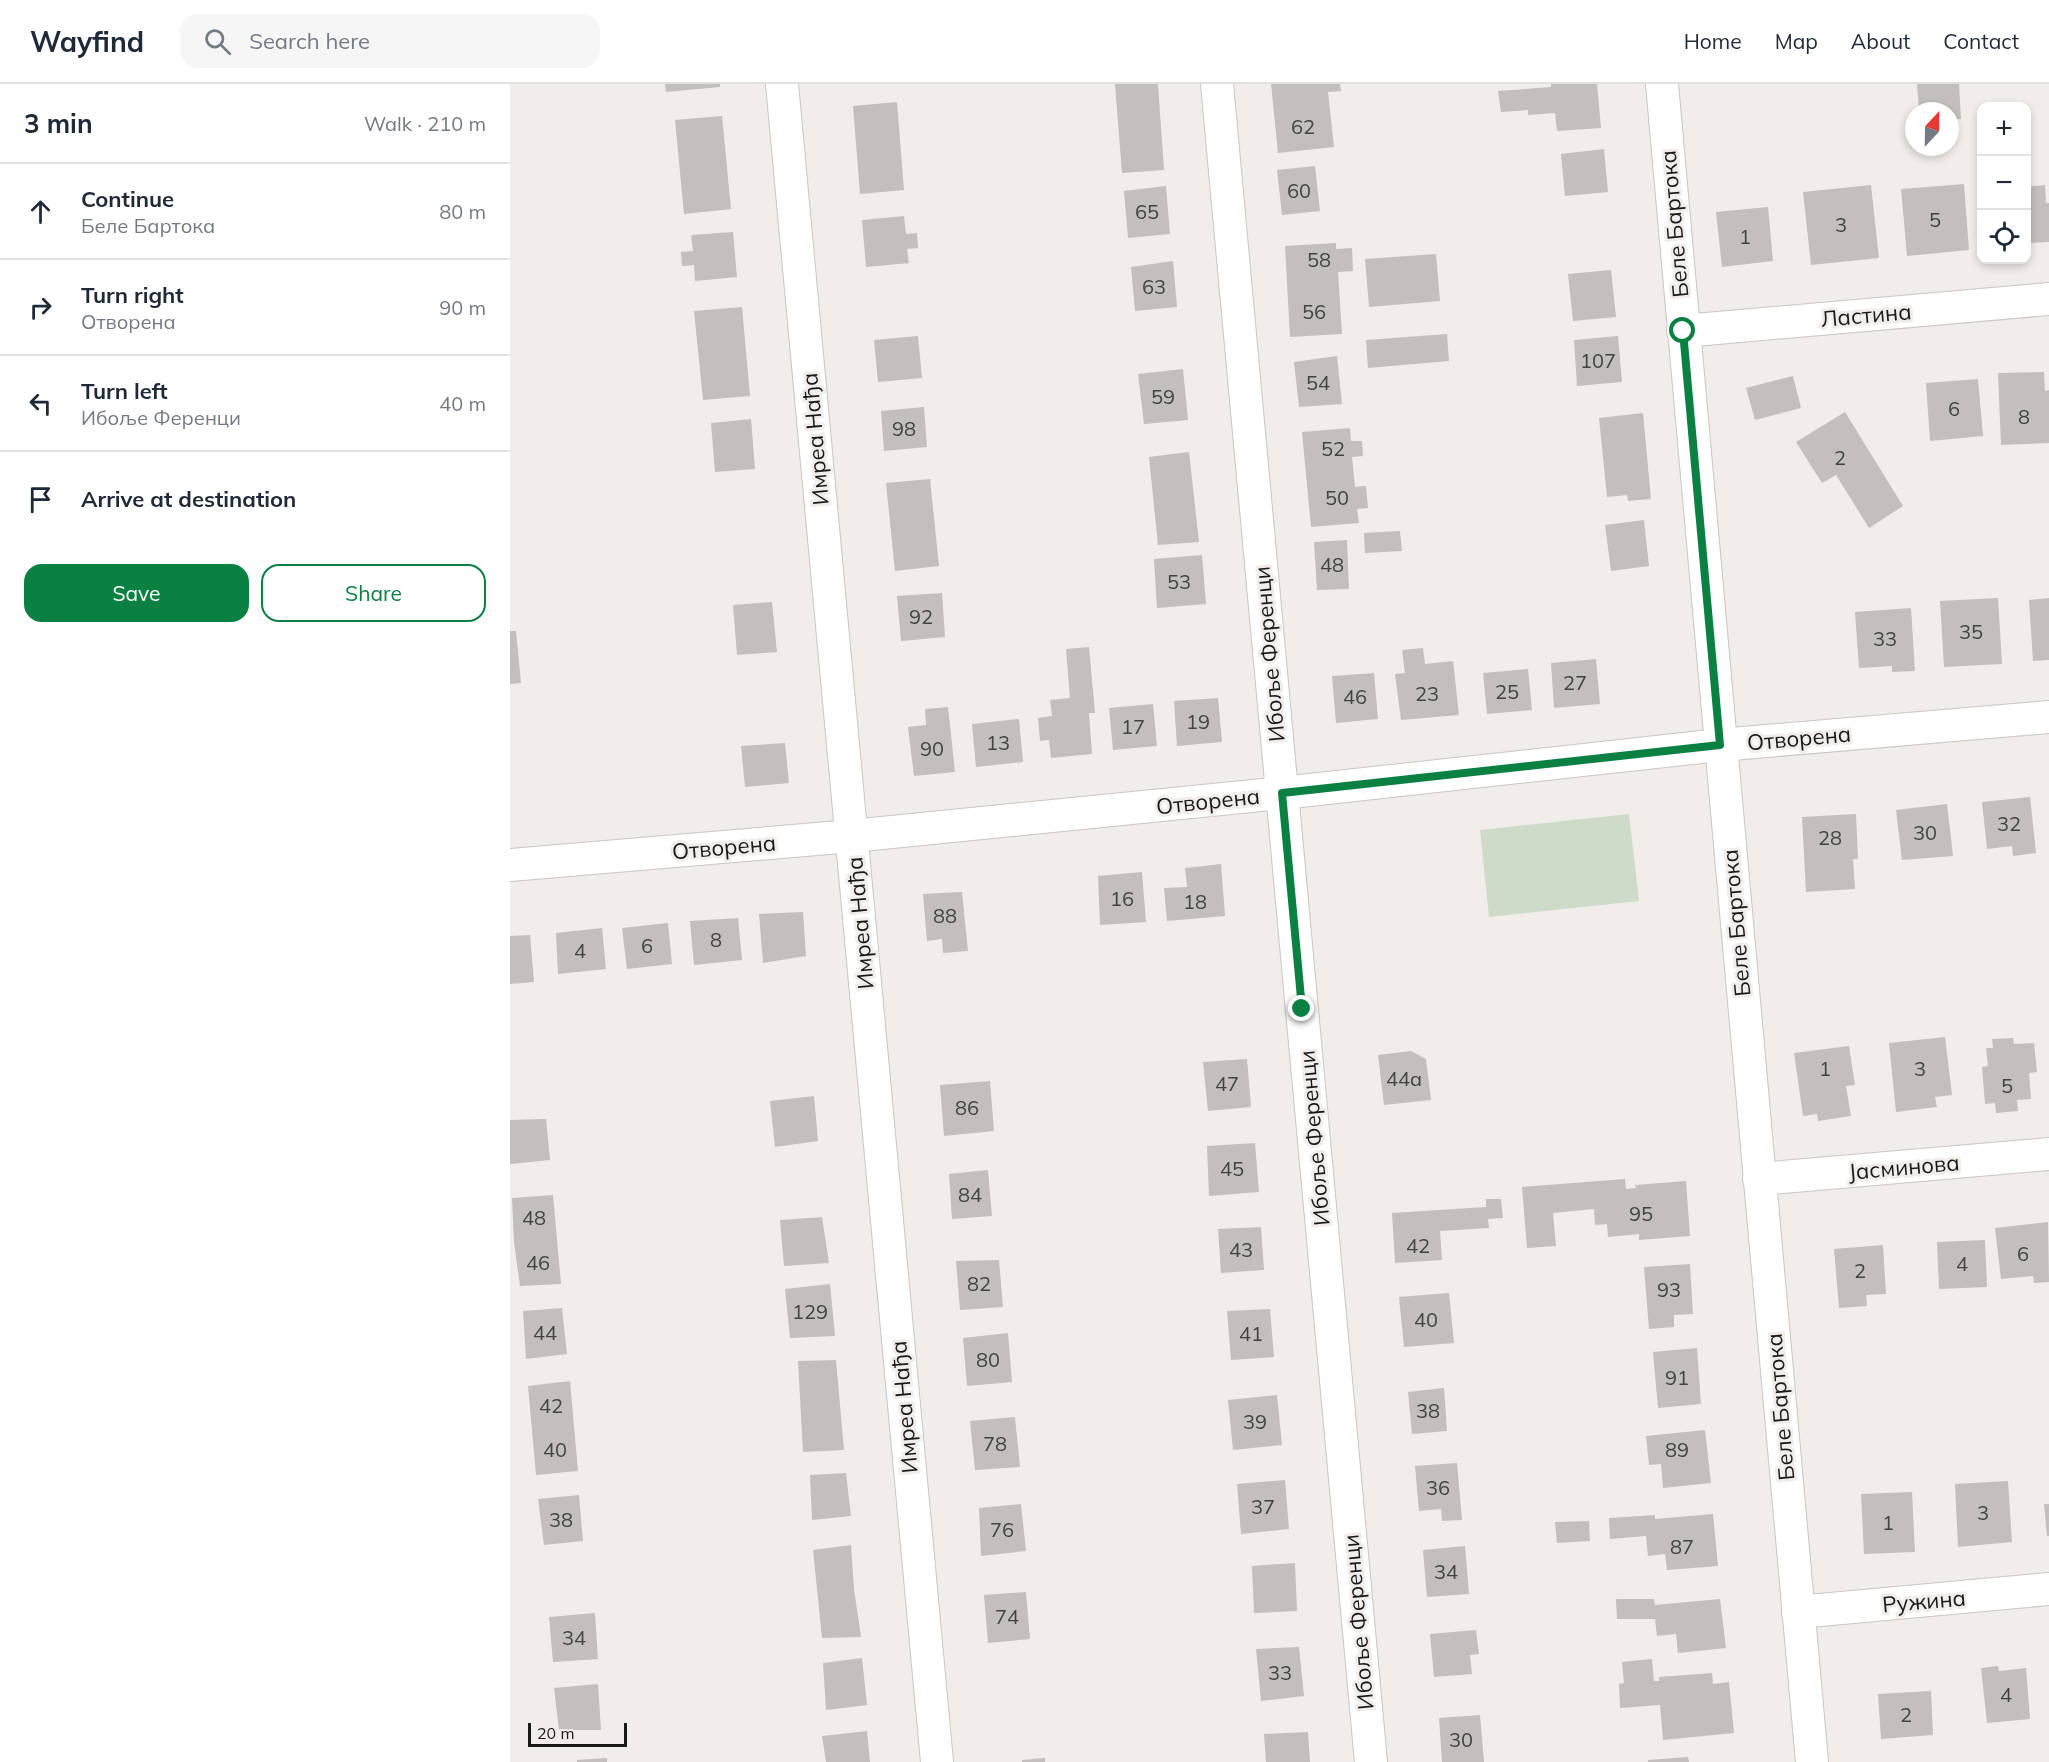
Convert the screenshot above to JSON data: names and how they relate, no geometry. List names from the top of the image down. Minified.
{"streets":{"street":["Беле Бартока","Ластина","Имреа Нађа","Ибоље Ференци","Отворена","Јасминова","Ружина"]},"crossings":[["Беле Бартока","Ластина"],["Беле Бартока","Отворена"],["Беле Бартока","Јасминова"],["Беле Бартока","Ружина"],["Имреа Нађа","Отворена"],["Ибоље Ференци","Отворена"]],"house_numbers":["62","60","65","5","3","1","58","63","56","107","54","59","6","8","98","52","2","50","48","53","92","35","33","27","25","23","46","19","17","13","90","32","30","28","16","18","88","8","6","4","1","3","44a","47","5","86","45","84","95","48","42","43","6","46","4","2","82","93","129","40","44","41","80","91","42","38","39","78","40","89","36","37","3","38","1","76","87","34","74","34","33","4","2","30"],"scale_bar":"20 m","north":"top","page":{"header":"Wayfind","search":"Search here","nav":["Home","Map","About","Contact"],"heading":["3 min","Walk · 210 m"],"map_buttons":["+","−"],"list":[["Continue","Беле Бартока","80 m"],["Turn right","Отворена","90 m"],["Turn left","Ибоље Ференци","40 m"],"Arrive at destination"],"buttons":["Save","Share"],"scale":"20 m"}}
